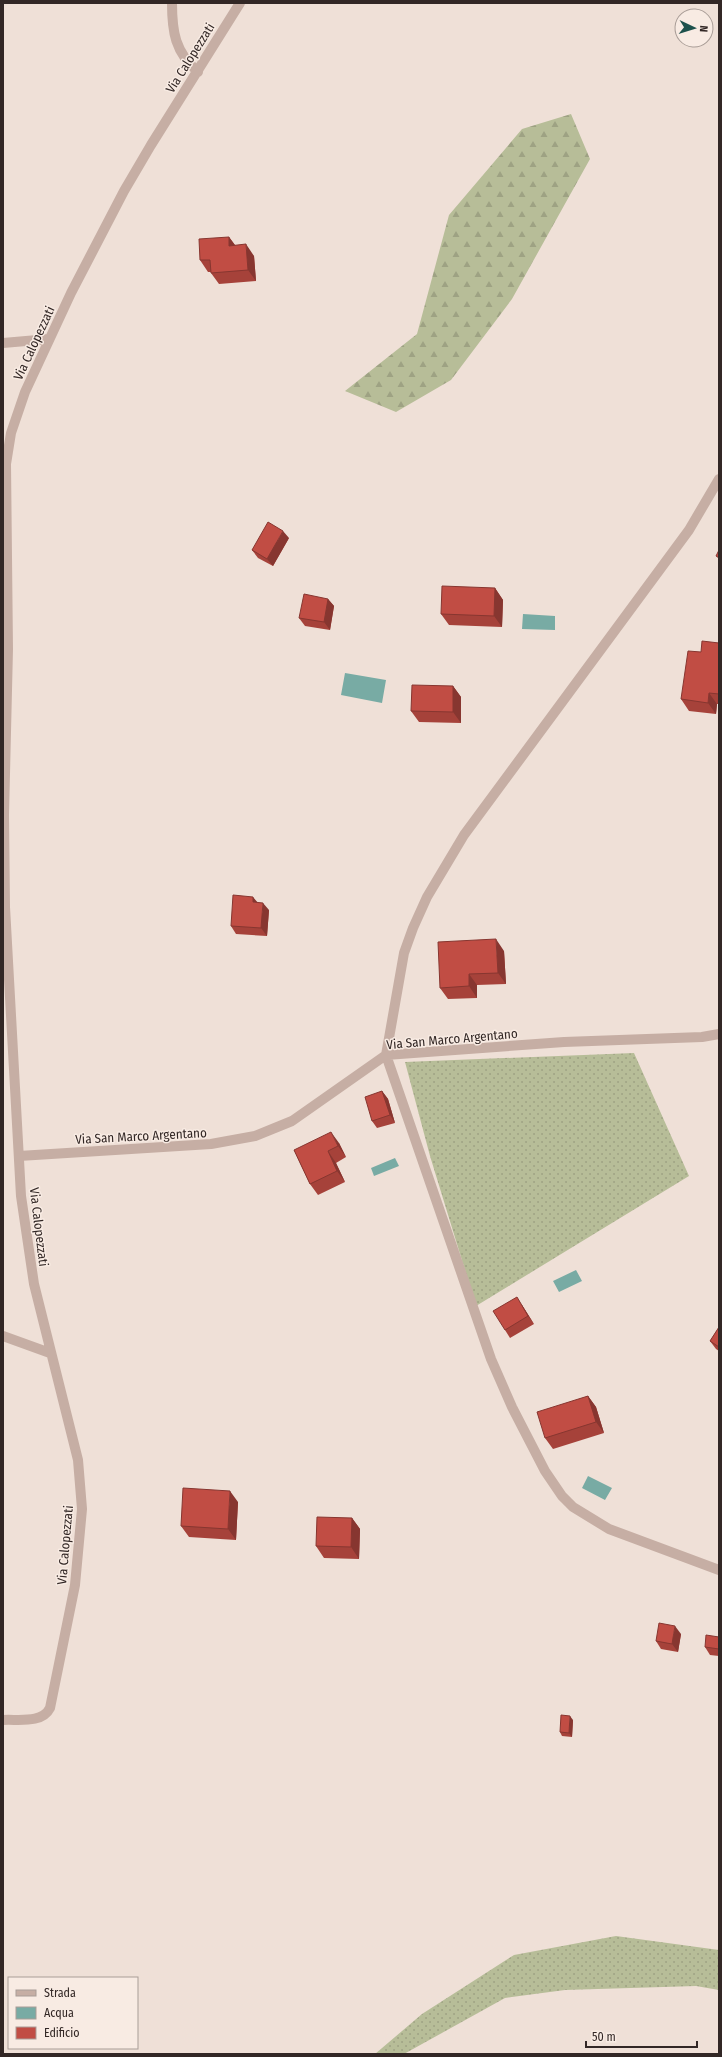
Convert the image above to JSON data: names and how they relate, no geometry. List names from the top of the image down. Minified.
{"streets":{"street":["Via Calopezzati","Via San Marco Argentano"]},"crossings":[["Via Calopezzati","Via San Marco Argentano"]],"legend":["Strada","Acqua","Edificio"],"scale_bar":"50 m","north":"right"}
